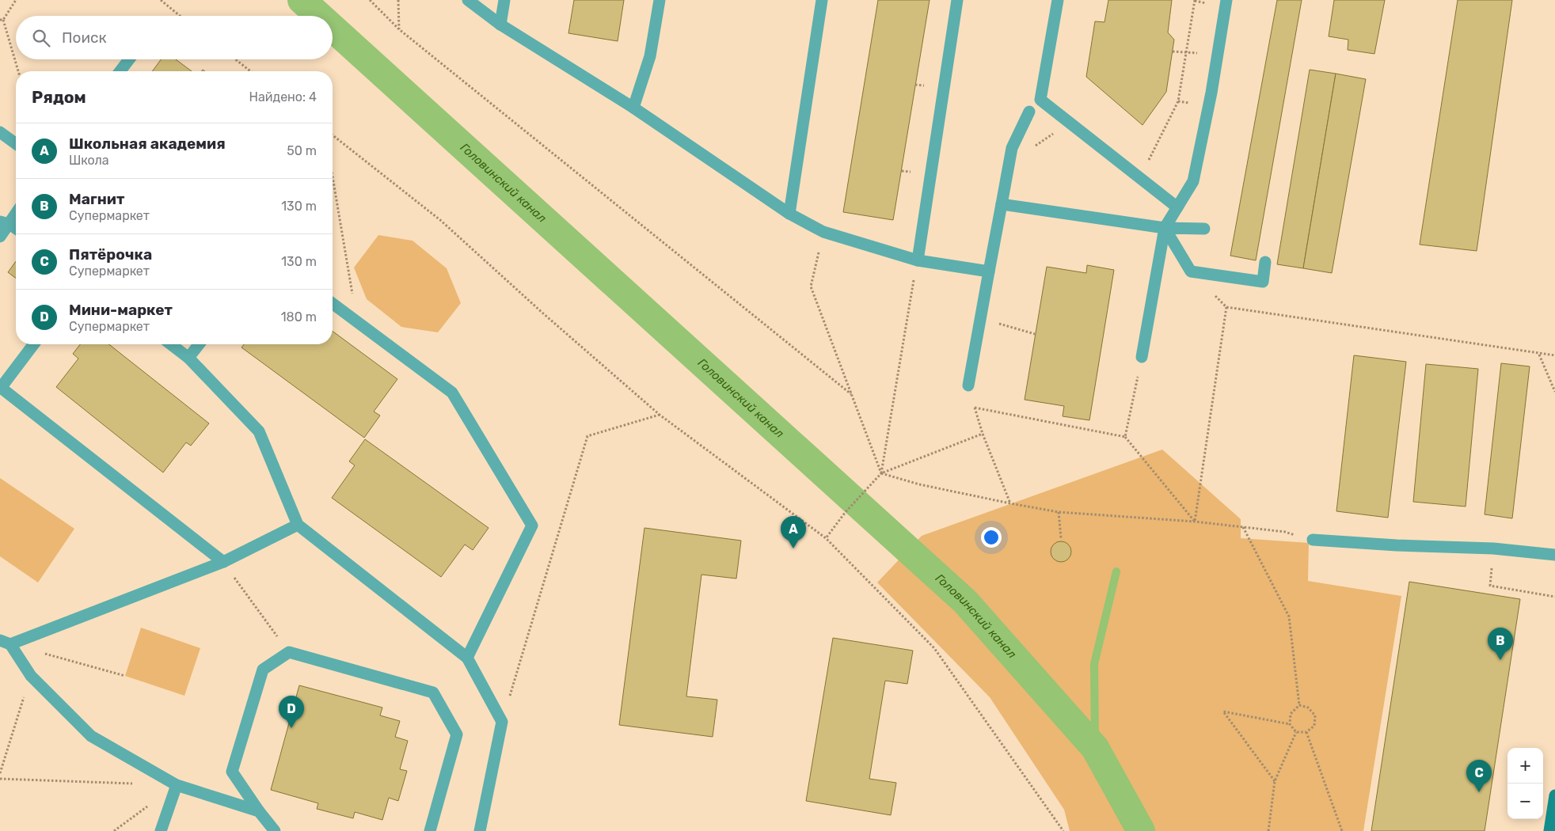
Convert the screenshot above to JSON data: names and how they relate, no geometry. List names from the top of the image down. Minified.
{"water":["Головинский канал"],"page":{"search":"Поиск","heading":["Рядом","Найдено: 4"],"list":[{"mark":"A","name":"Школьная академия","note":"Школа","value":"50 m"},{"mark":"B","name":"Магнит","note":"Супермаркет","value":"130 m"},{"mark":"C","name":"Пятёрочка","note":"Супермаркет","value":"130 m"},{"mark":"D","name":"Мини-маркет","note":"Супермаркет","value":"180 m"}],"pins":["A","B","D","C"],"map_buttons":["+","−"]}}
